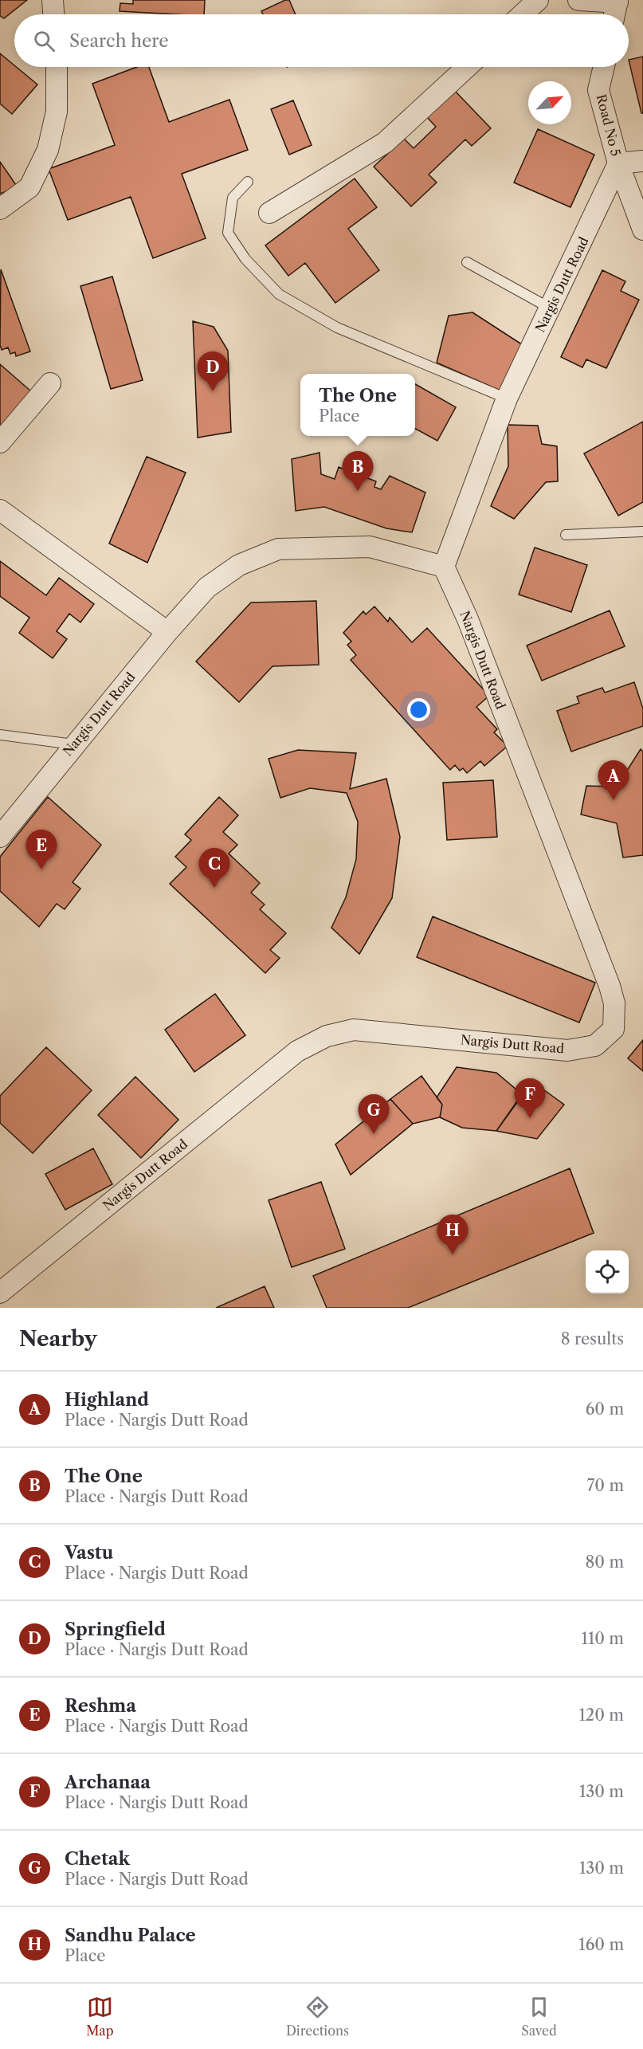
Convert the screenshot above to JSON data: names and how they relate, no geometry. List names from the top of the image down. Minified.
{"streets":{"street":["Road No 5","Nargis Dutt Road"]},"crossings":[["Road No 5","Nargis Dutt Road"]],"north":"top right","page":{"search":"Search here","pins":["D","B","A","E","C","F","G","H"],"popup":["The One","Place"],"heading":["Nearby","8 results"],"list":[{"mark":"A","name":"Highland","note":"Place · Nargis Dutt Road","value":"60 m"},{"mark":"B","name":"The One","note":"Place · Nargis Dutt Road","value":"70 m"},{"mark":"C","name":"Vastu","note":"Place · Nargis Dutt Road","value":"80 m"},{"mark":"D","name":"Springfield","note":"Place · Nargis Dutt Road","value":"110 m"},{"mark":"E","name":"Reshma","note":"Place · Nargis Dutt Road","value":"120 m"},{"mark":"F","name":"Archanaa","note":"Place · Nargis Dutt Road","value":"130 m"},{"mark":"G","name":"Chetak","note":"Place · Nargis Dutt Road","value":"130 m"},{"mark":"H","name":"Sandhu Palace","note":"Place","value":"160 m"}],"nav":["Map","Directions","Saved"]}}
